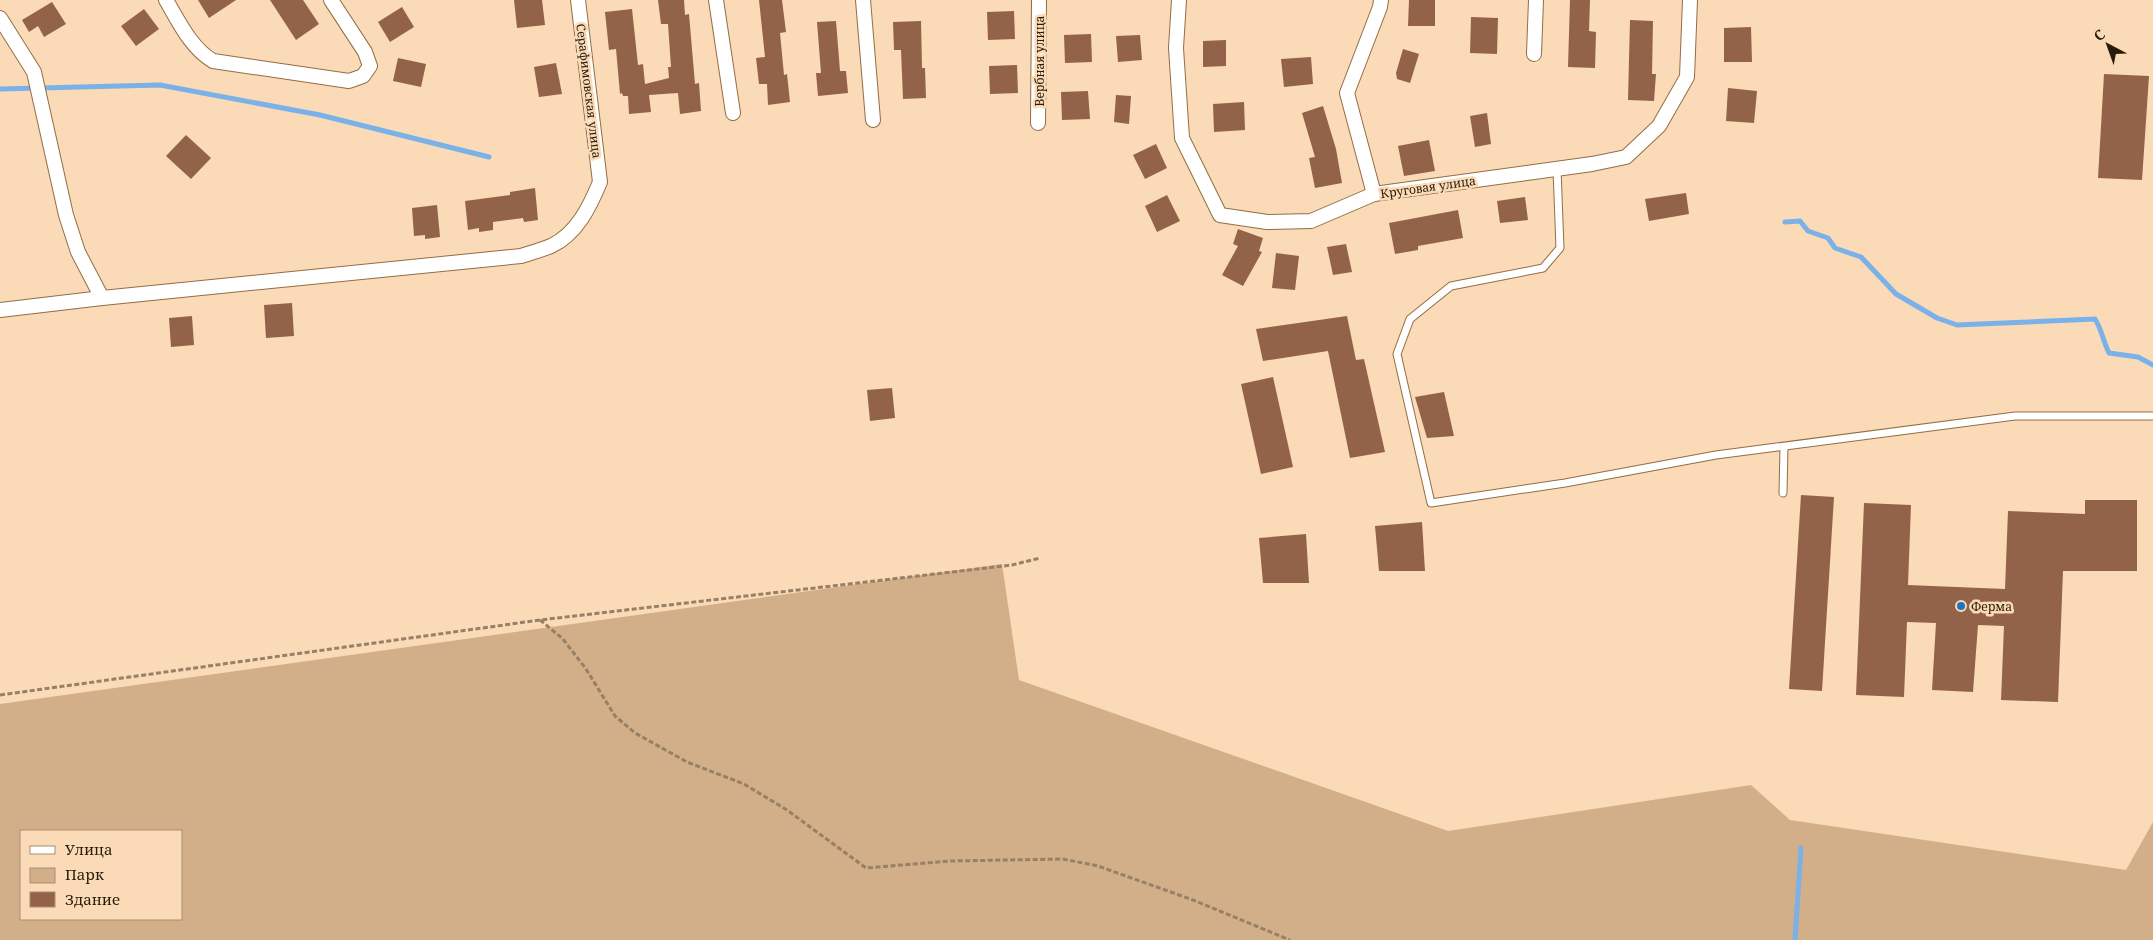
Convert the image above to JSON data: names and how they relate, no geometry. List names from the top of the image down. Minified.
{"streets":{"street":["Вербная улица","Серафимовская улица","Круговая улица"]},"places":["Ферма"],"legend":["Улица","Парк","Здание"],"north":"top left"}
